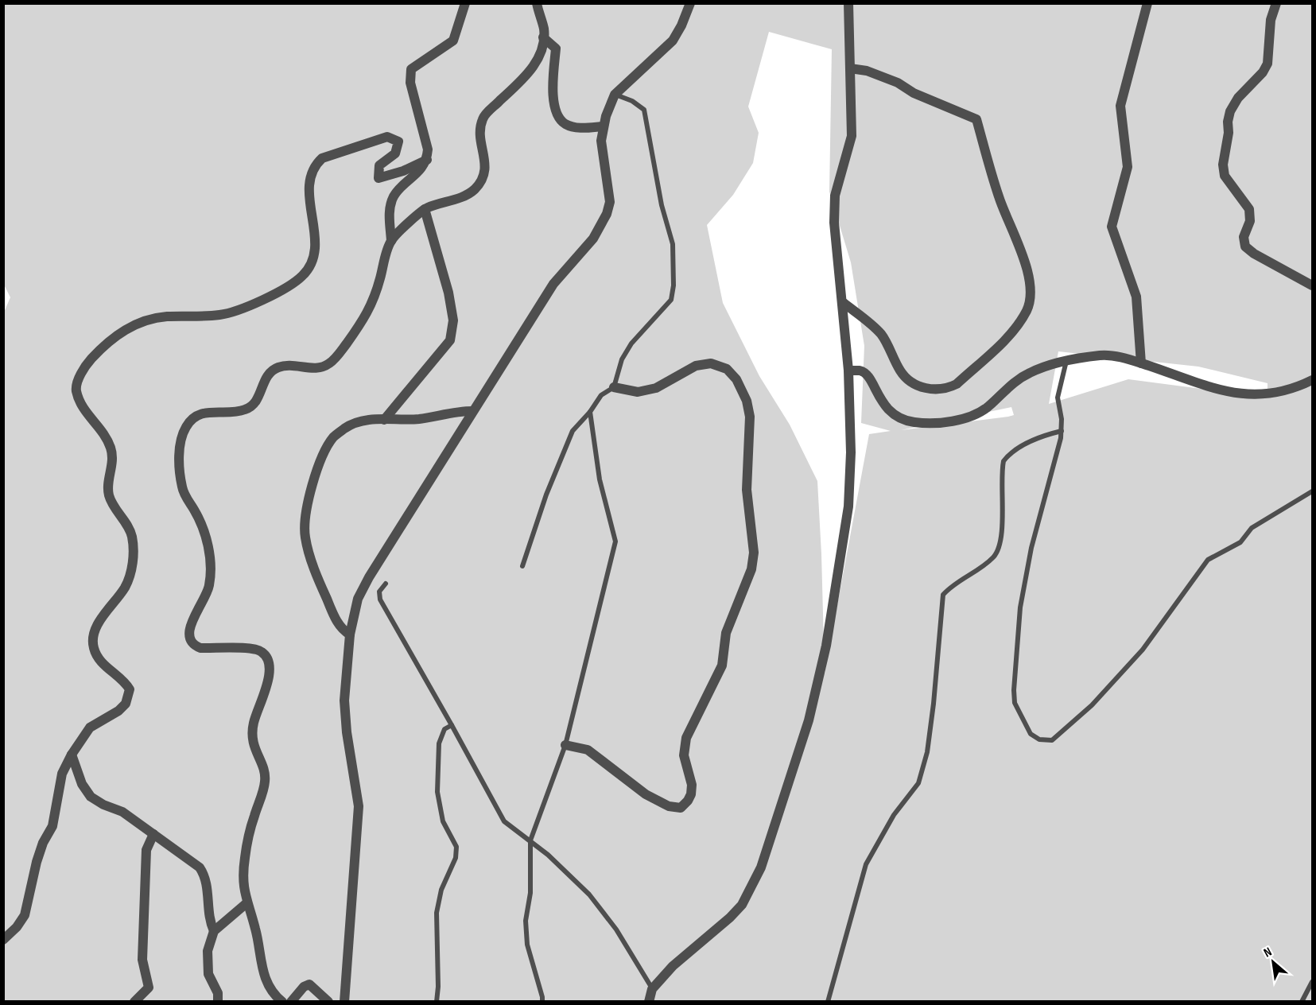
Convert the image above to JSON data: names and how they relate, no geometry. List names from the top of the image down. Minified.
{"north":"top left"}
